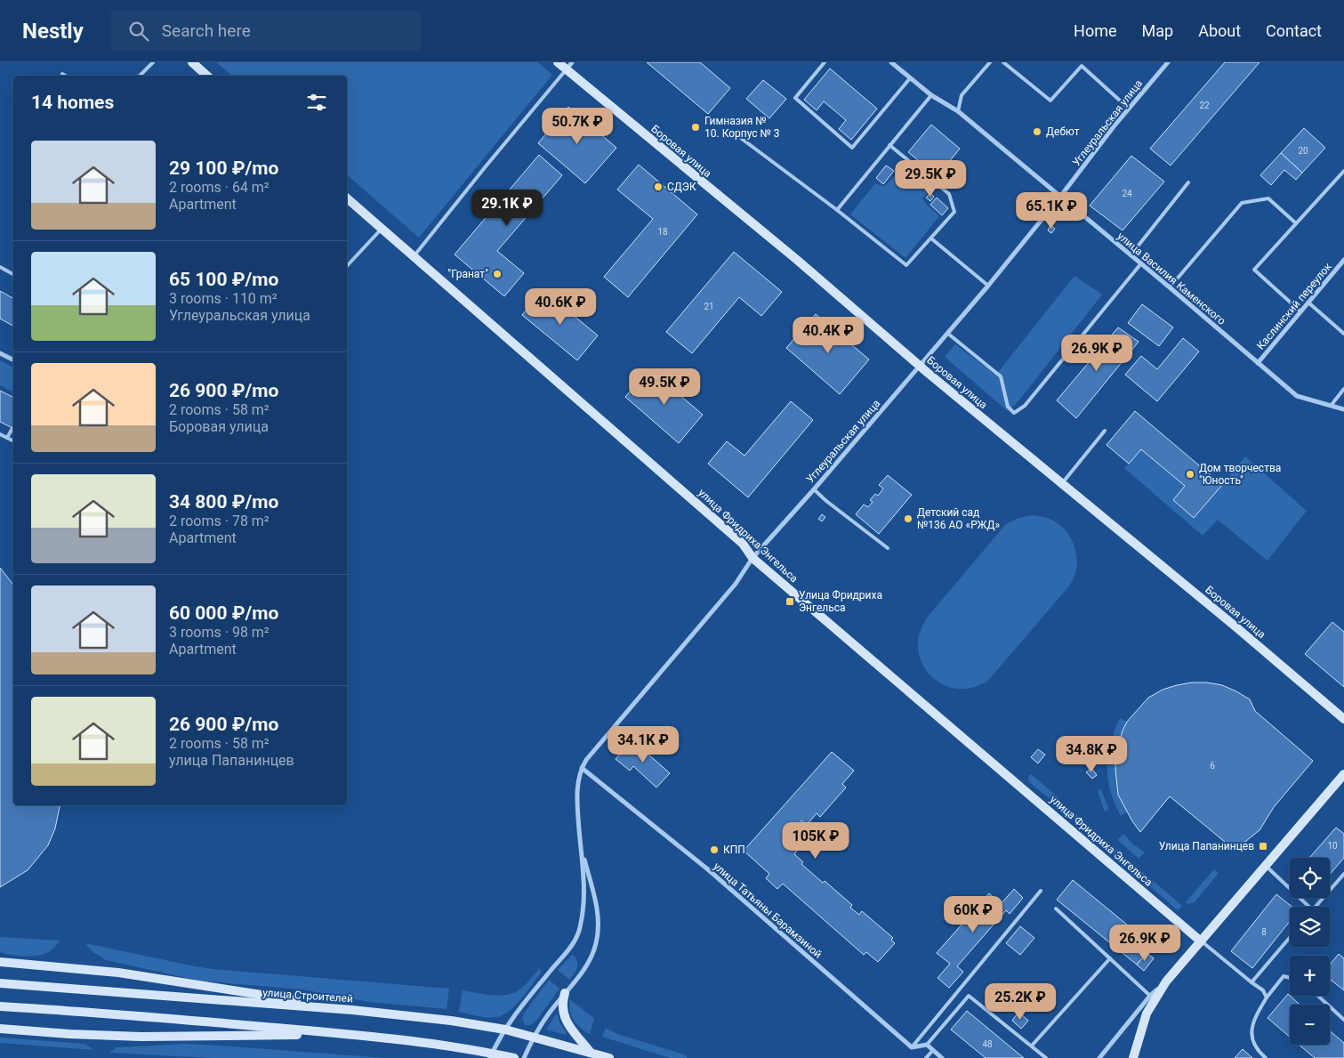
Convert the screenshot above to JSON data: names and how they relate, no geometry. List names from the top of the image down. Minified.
{"streets":{"main road":["Боровая улица","улица Фридриха Энгельса","улица Строителей"],"street":["Углеуральская улица","улица Василия Каменского","Каслинский переулок","улица Татьяны Барамзиной"]},"crossings":[["Углеуральская улица","Боровая улица"],["Углеуральская улица","улица Василия Каменского"],["Углеуральская улица","улица Фридриха Энгельса"],["Углеуральская улица","улица Татьяны Барамзиной"],["улица Василия Каменского","Каслинский переулок"]],"places":{"other":["Гимназия № 10. Корпус № 3","Дебют","СДЭК","\"Гранат\"","Дом творчества \"Юность\"","Детский сад №136 АО «РЖД»","КПП"],"transit":["Улица Фридриха Энгельса","Улица Папанинцев"]},"house_numbers":["22","20","24","18","21","6","10","8","48"],"page":{"header":"Nestly","search":"Search here","nav":["Home","Map","About","Contact"],"heading":"14 homes","price":["50.7K ₽","29.5K ₽","29.1K ₽","65.1K ₽","40.6K ₽","40.4K ₽","26.9K ₽","49.5K ₽","34.1K ₽","34.8K ₽","105K ₽","60K ₽","26.9K ₽","25.2K ₽"],"list":[{"name":"29 100 ₽/mo","note":"2 rooms · 64 m² · Apartment"},{"name":"65 100 ₽/mo","note":"3 rooms · 110 m² · Углеуральская улица"},{"name":"26 900 ₽/mo","note":"2 rooms · 58 m² · Боровая улица"},{"name":"34 800 ₽/mo","note":"2 rooms · 78 m² · Apartment"},{"name":"60 000 ₽/mo","note":"3 rooms · 98 m² · Apartment"},{"name":"26 900 ₽/mo","note":"2 rooms · 58 m² · улица Папанинцев"}],"map_buttons":["+","−"]}}
